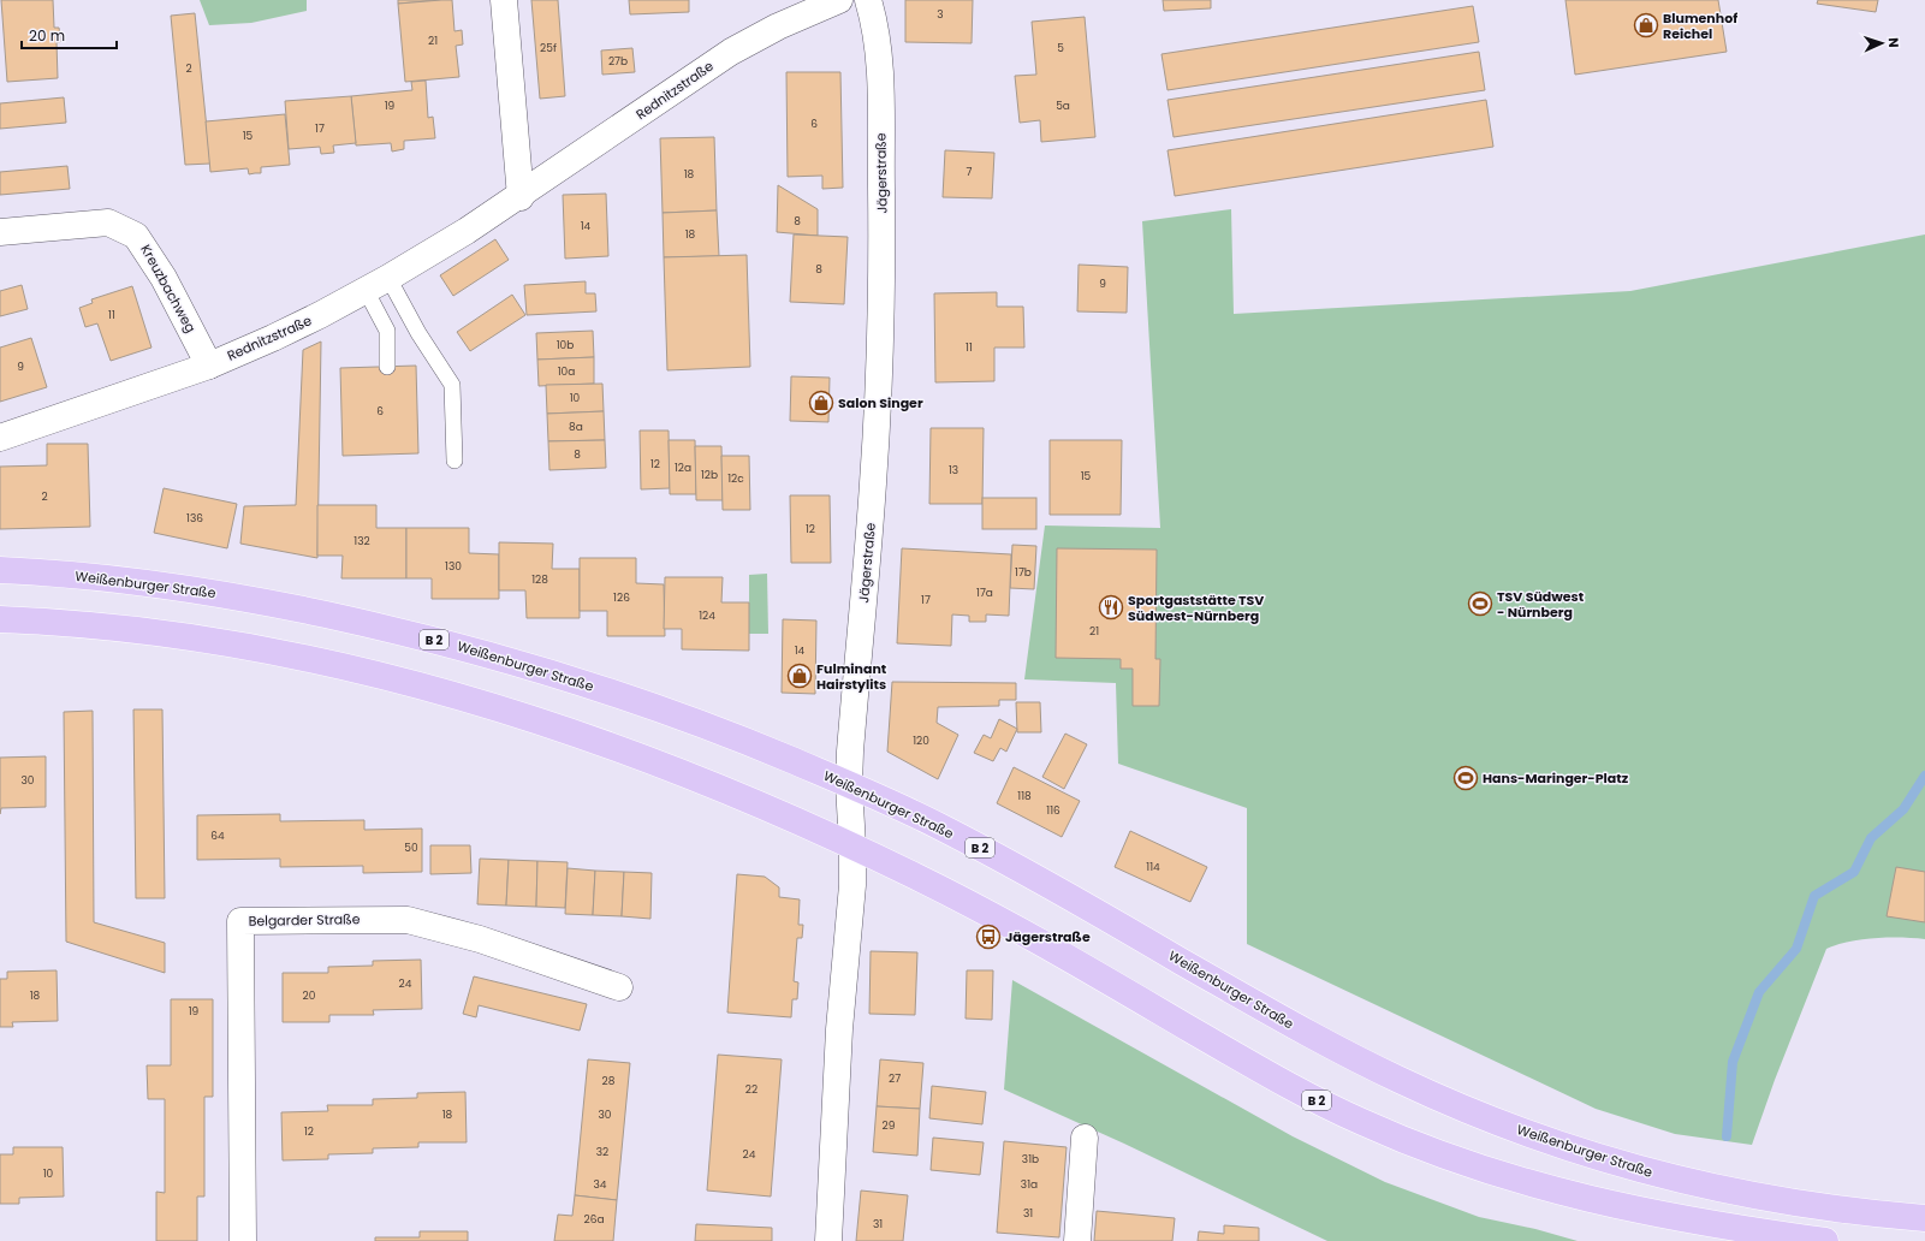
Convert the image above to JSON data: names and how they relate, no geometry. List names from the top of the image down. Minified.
{"streets":{"main road":["Weißenburger Straße","B 2"],"street":["Rednitzstraße","Jägerstraße","Kreuzbachweg","Belgarder Straße"]},"crossings":[["Rednitzstraße","Kreuzbachweg"],["Jägerstraße","Weißenburger Straße"],["Jägerstraße","B 2"]],"places":{"shop":["Blumenhof Reichel","Salon Singer","Fulminant Hairstylits"],"sports":["TSV Südwest - Nürnberg","Hans-Maringer-Platz"],"restaurant":["Sportgaststätte TSV Südwest-Nürnberg"],"bus stop":["Jägerstraße"]},"house_numbers":["3","21","25f","5","27b","2","19","5a","6","17","15","7","18","8","14","18","8","9","11","10b","11","9","10a","10","6","8a","8","12","12a","13","12b","15","12c","2","136","12","132","130","17b","128","17a","126","17","124","21","14","120","30","118","116","64","50","114","24","18","20","19","27","28","22","18","30","29","12","32","24","31b","10","34","31a","31","26a","31"],"scale_bar":"20 m","north":"right"}
